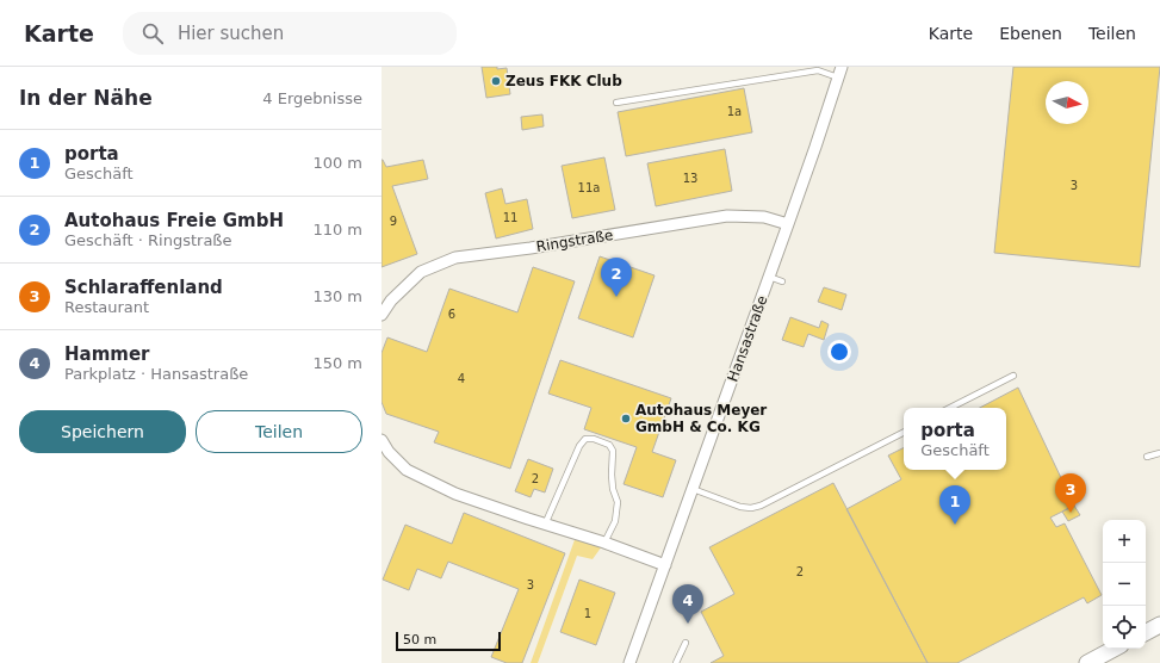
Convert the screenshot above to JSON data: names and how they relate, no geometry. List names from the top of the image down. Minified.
{"streets":{"street":["Ringstraße","Hansastraße"]},"crossings":[["Ringstraße","Hansastraße"]],"places":["Zeus FKK Club","Autohaus Meyer GmbH & Co. KG"],"house_numbers":["1a","13","3","11a","11","9","6","4","2","2","3","1"],"scale_bar":"50 m","north":"right","page":{"header":"Karte","search":"Hier suchen","nav":["Karte","Ebenen","Teilen"],"heading":["In der Nähe","4 Ergebnisse"],"list":[{"mark":"1","name":"porta","note":"Geschäft","value":"100 m"},{"mark":"2","name":"Autohaus Freie GmbH","note":"Geschäft · Ringstraße","value":"110 m"},{"mark":"3","name":"Schlaraffenland","note":"Restaurant","value":"130 m"},{"mark":"4","name":"Hammer","note":"Parkplatz · Hansastraße","value":"150 m"}],"pins":["2","3","1","4"],"buttons":["Speichern","Teilen"],"popup":["porta","Geschäft"],"map_buttons":["+","−"],"scale":"50 m"}}
